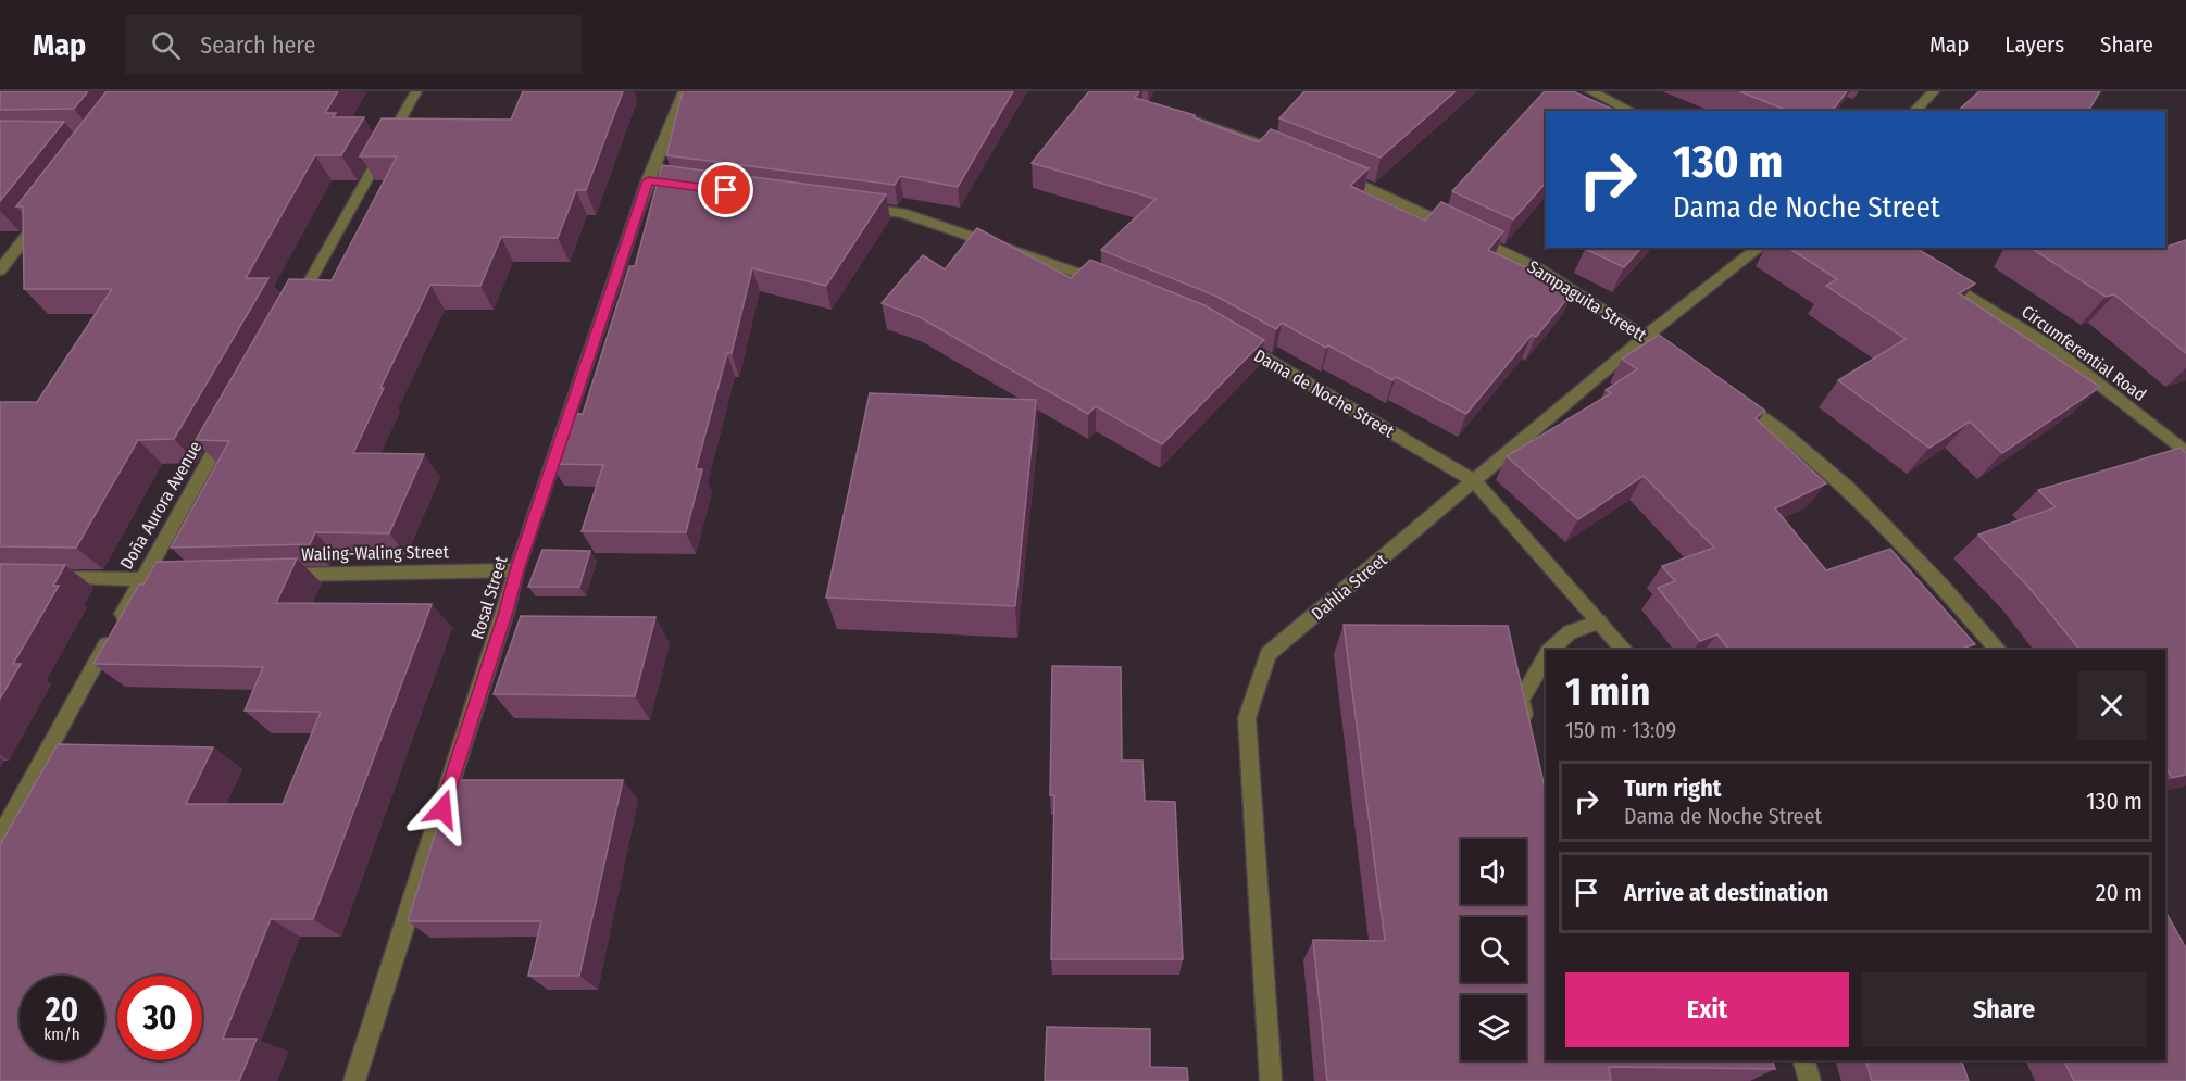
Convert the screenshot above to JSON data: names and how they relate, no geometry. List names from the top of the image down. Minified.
{"streets":{"street":["Sampaguita Streett","Circumferential Road","Dama de Noche Street","Doña Aurora Avenue","Waling-Waling Street","Dahlia Street","Rosal Street"]},"crossings":[["Sampaguita Streett","Dahlia Street"],["Dama de Noche Street","Dahlia Street"],["Waling-Waling Street","Rosal Street"]],"page":{"header":"Map","search":"Search here","nav":["Map","Layers","Share"],"turn":["130 m","Dama de Noche Street"],"heading":["1 min","150 m · 13:09"],"list":[{"name":"Turn right","note":"Dama de Noche Street","value":"130 m"},{"name":"Arrive at destination","value":"20 m"}],"buttons":["Exit","Share"],"speed":"20 km/h","limit":"30"}}
